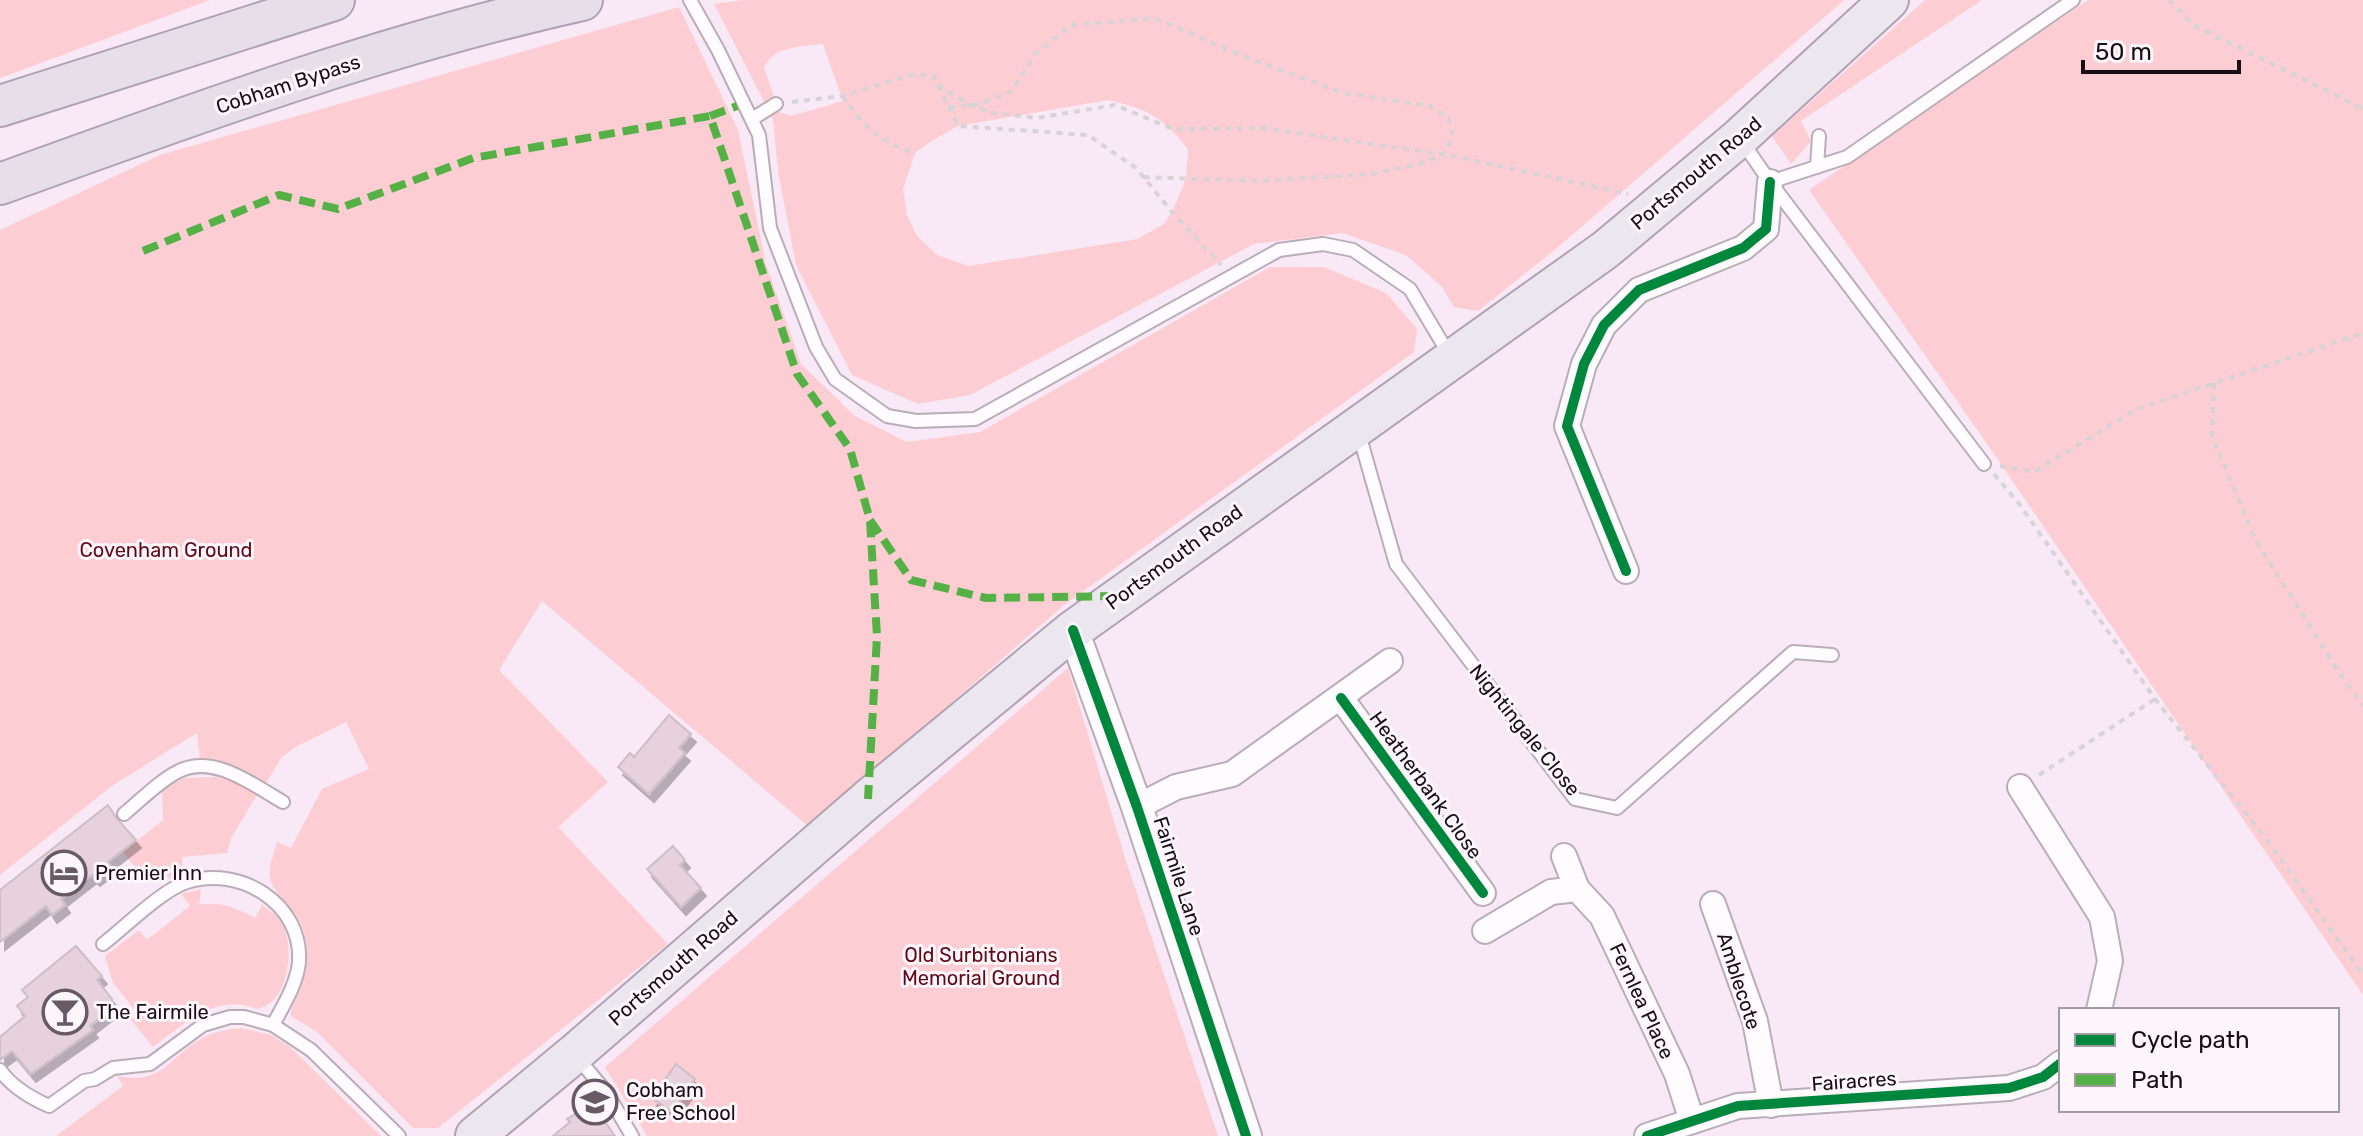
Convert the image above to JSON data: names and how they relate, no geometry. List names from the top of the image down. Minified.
{"streets":{"highway":["Cobham Bypass"],"main road":["Portsmouth Road"],"street":["Heatherbank Close","Fairmile Lane","Amblecote","Fernlea Place","Fairacres"],"lane":["Nightingale Close"]},"crossings":[["Portsmouth Road","Nightingale Close"],["Portsmouth Road","Fairmile Lane"],["Amblecote","Fairacres"],["Fernlea Place","Fairacres"]],"parks":["Covenham Ground","Old Surbitonians Memorial Ground"],"places":{"hotel":["Premier Inn"],"bar":["The Fairmile"],"school or university":["Cobham Free School"]},"legend":["Cycle path","Path"],"scale_bar":"50 m"}
